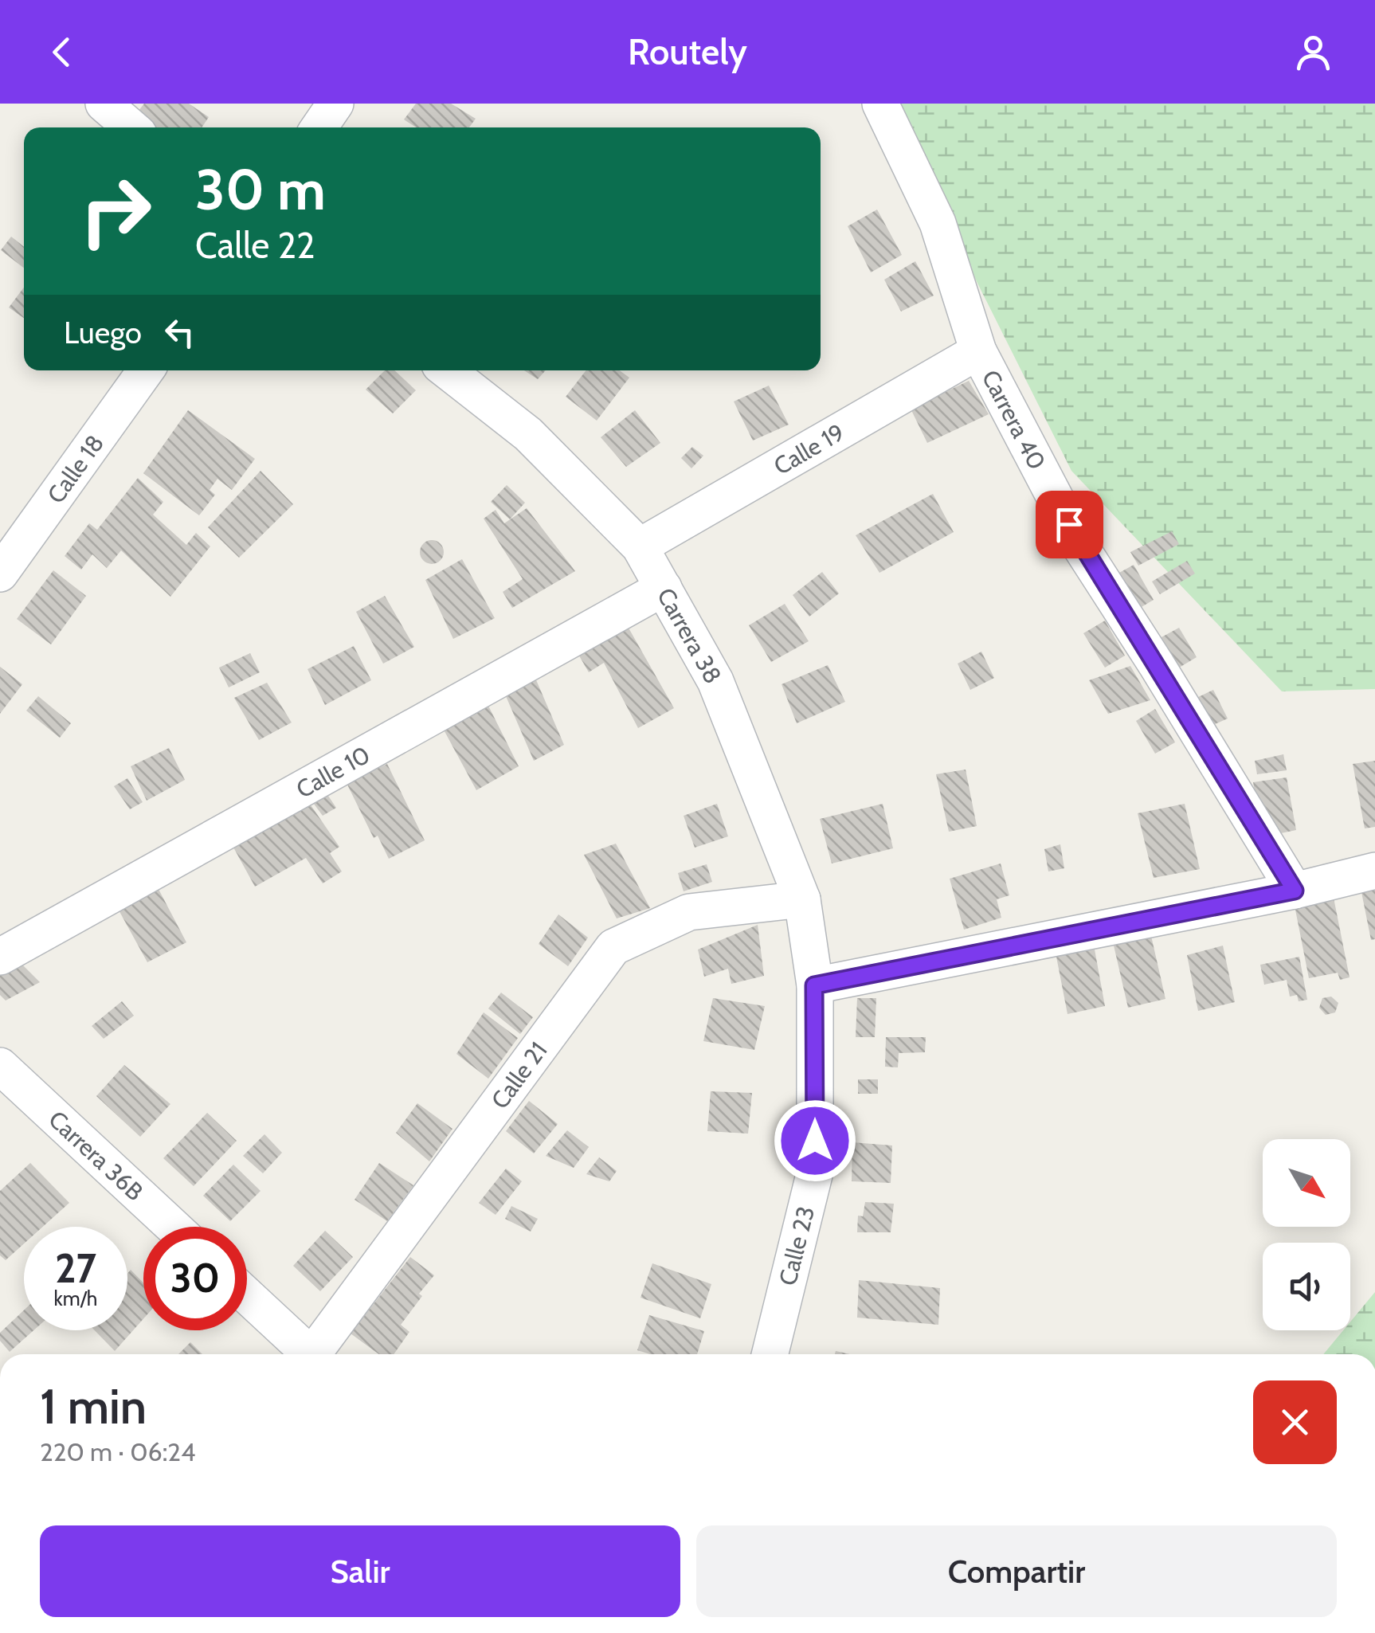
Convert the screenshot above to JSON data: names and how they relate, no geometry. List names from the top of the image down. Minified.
{"streets":{"street":["Carrera 40","Calle 19","Calle 18","Carrera 38","Calle 10","Calle 21","Carrera 36B","Calle 23"]},"crossings":[["Carrera 40","Calle 19"],["Calle 19","Carrera 38"],["Carrera 38","Calle 10"],["Carrera 38","Calle 21"],["Carrera 38","Calle 23"]],"north":"bottom right","page":{"header":"Routely","turn":["30 m","Calle 22"],"then":"Luego","speed":"27 km/h","limit":"30","heading":["1 min","220 m · 06:24"],"buttons":["Salir","Compartir"]}}
